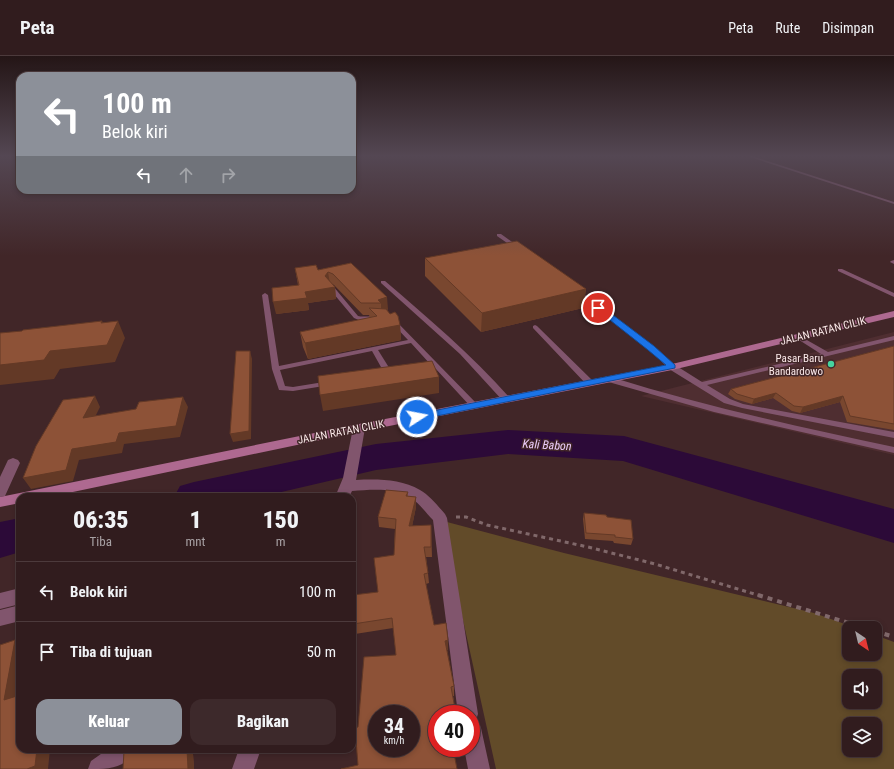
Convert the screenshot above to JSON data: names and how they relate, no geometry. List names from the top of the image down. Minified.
{"streets":{"street":["JALAN RATAN CILIK"]},"water":["Kali Babon"],"places":["Pasar Baru Bandardowo"],"north":"bottom right","page":{"header":"Peta","nav":["Peta","Rute","Disimpan"],"turn":["100 m","Belok kiri"],"eta":["06:35","Tiba","1","mnt","150","m"],"list":[{"name":"Belok kiri","value":"100 m"},{"name":"Tiba di tujuan","value":"50 m"}],"buttons":["Keluar","Bagikan"],"speed":"34 km/h","limit":"40"}}
